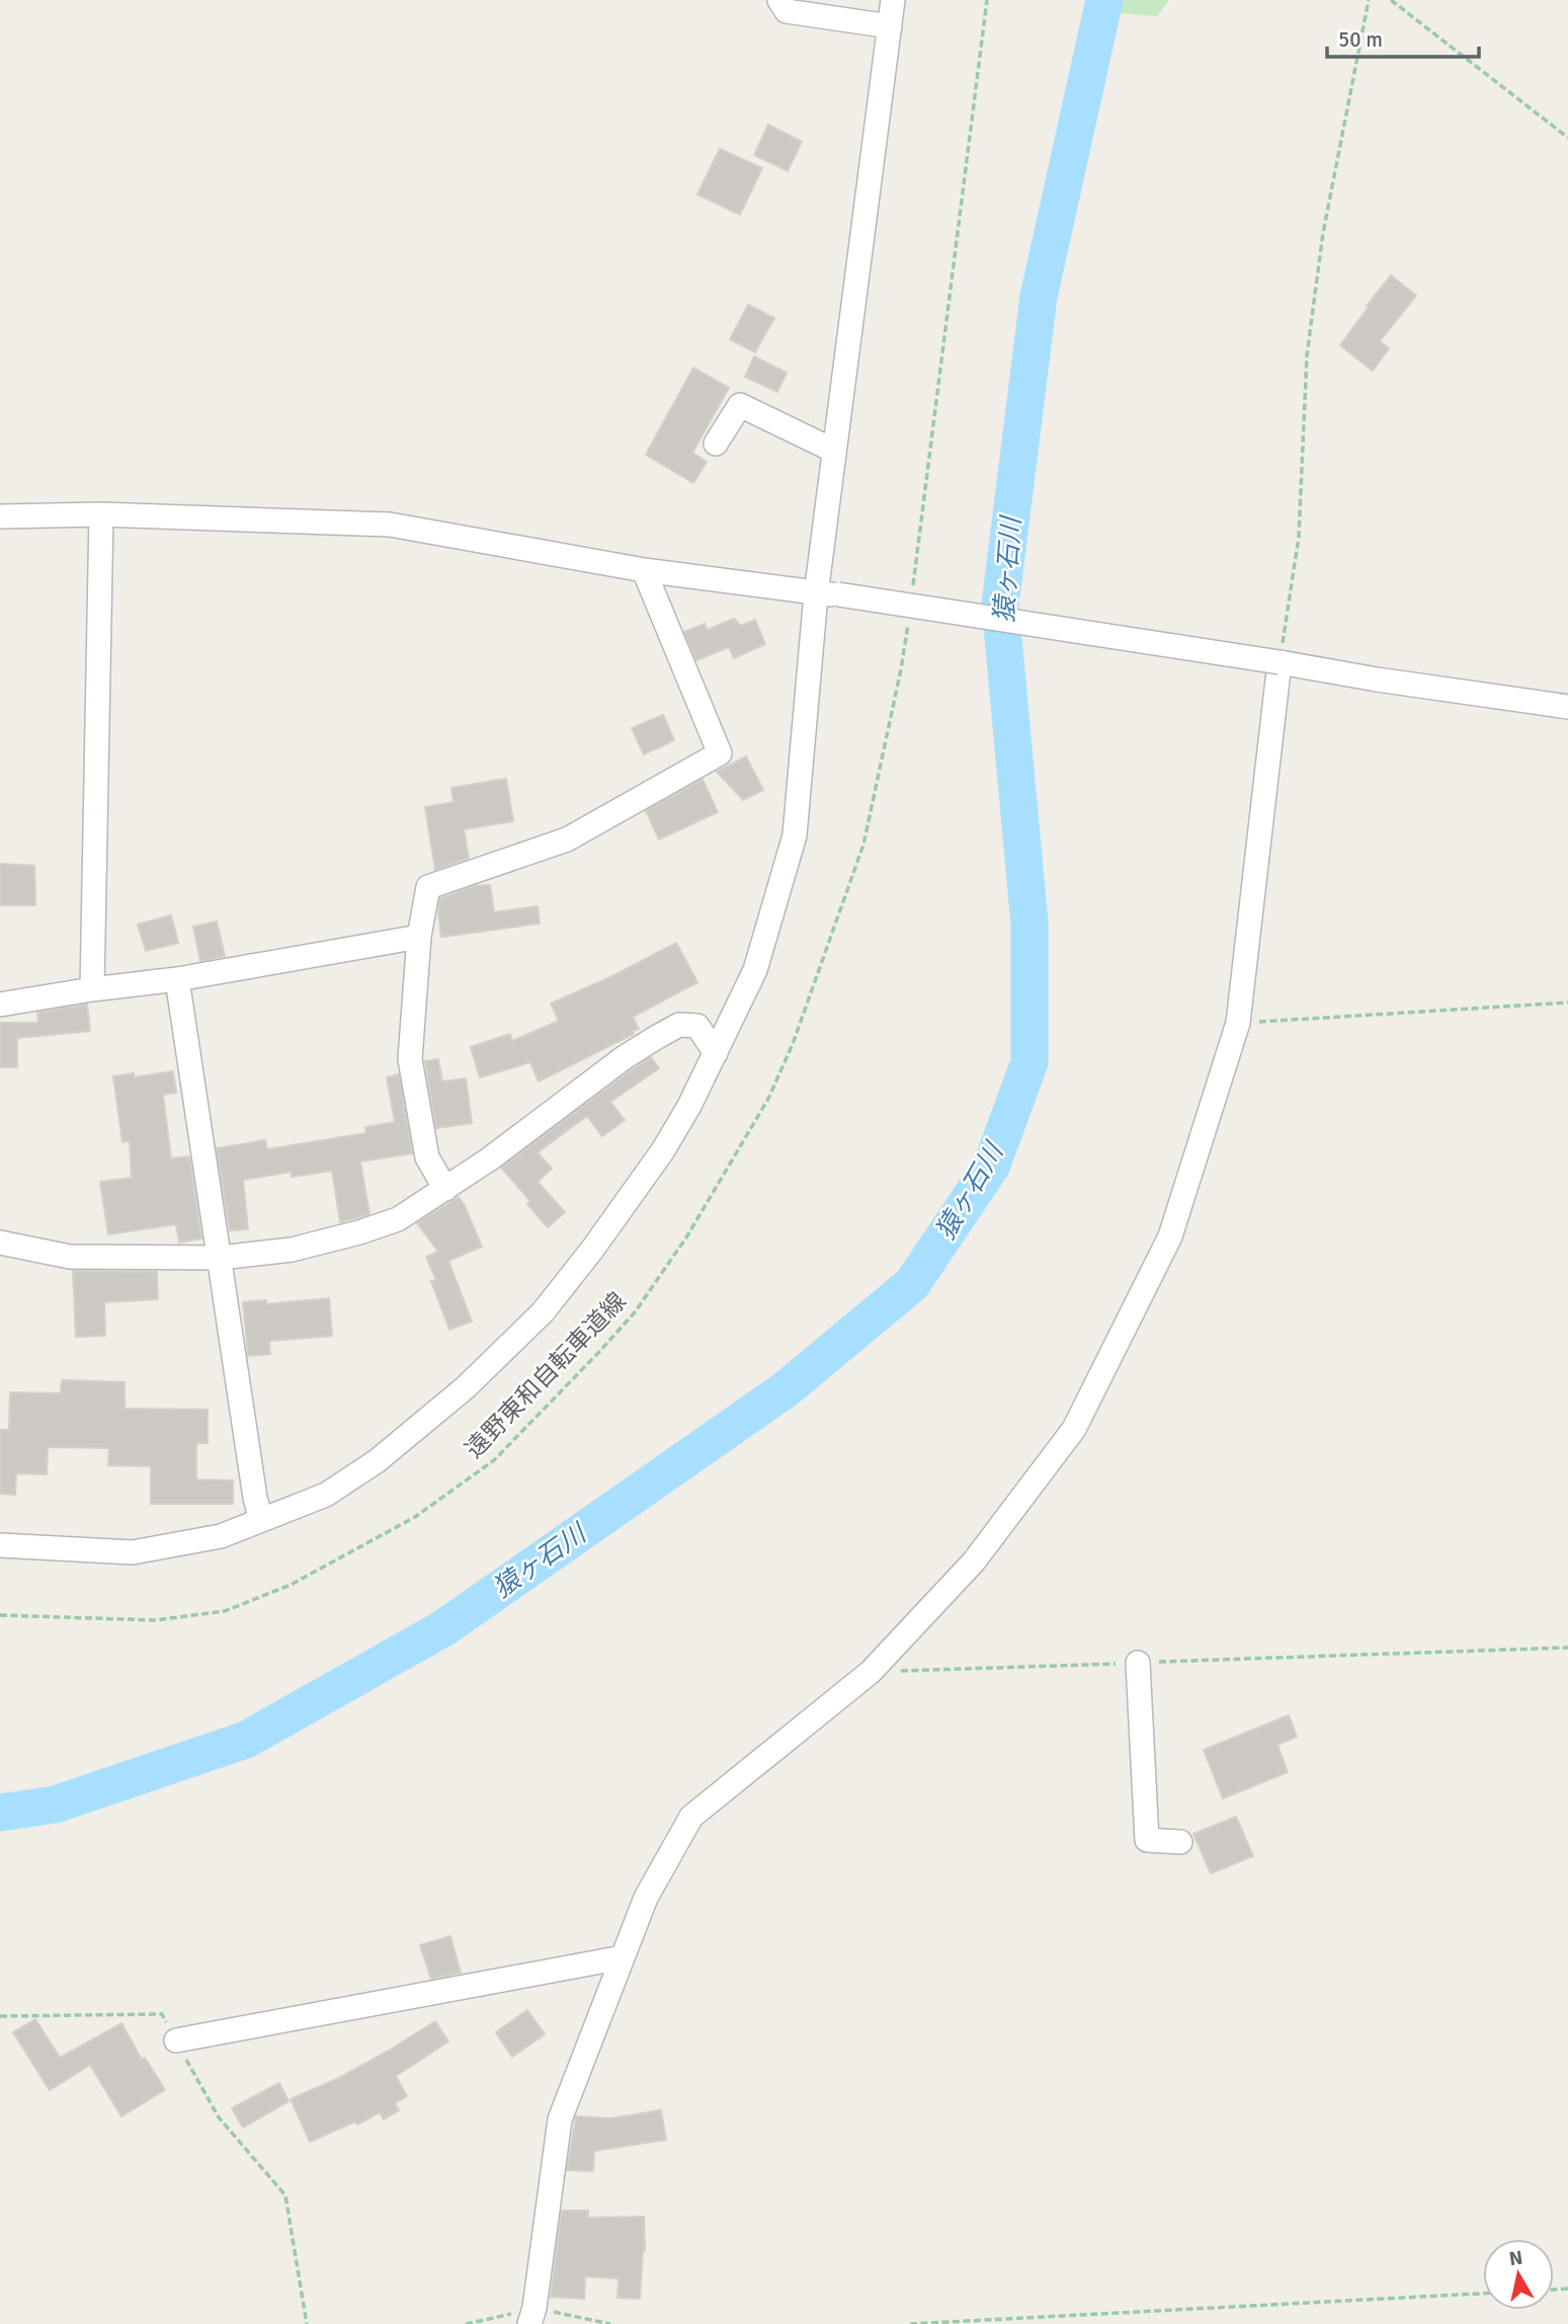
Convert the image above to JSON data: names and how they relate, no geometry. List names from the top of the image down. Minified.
{"streets":{"path":["遠野東和自転車道線"]},"water":["猿ヶ石川"],"scale_bar":"50 m","north":"top"}
